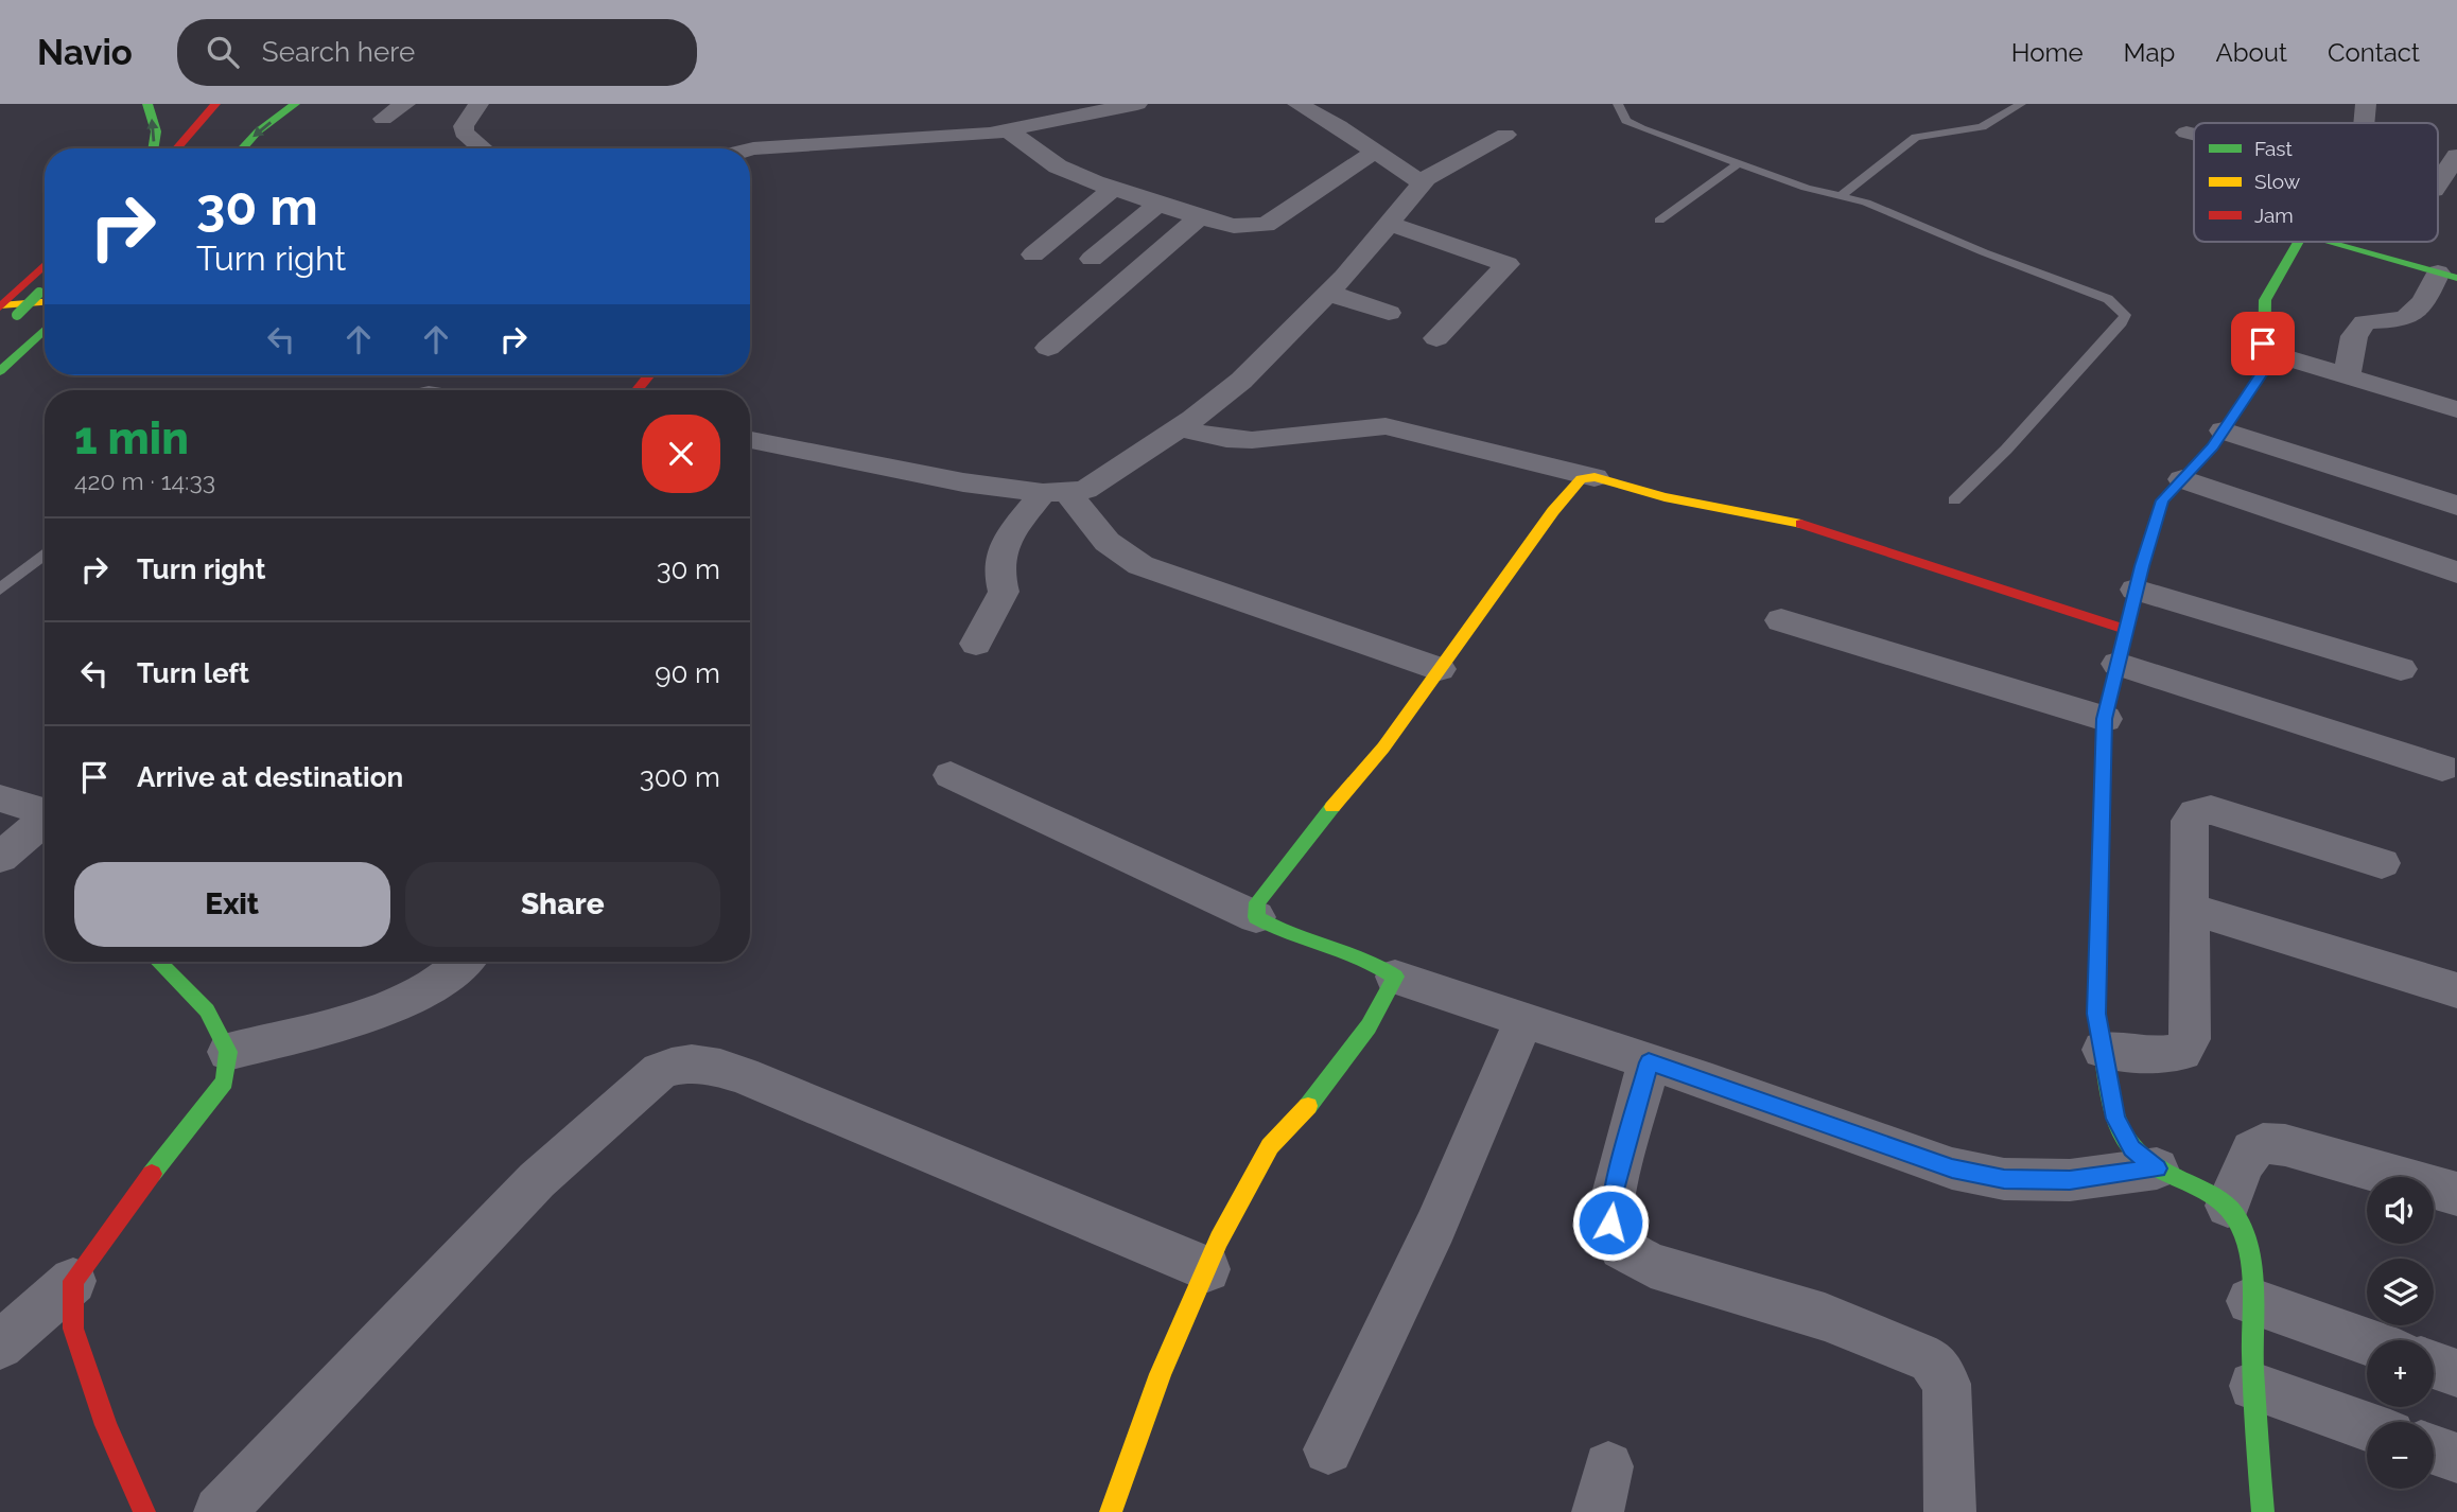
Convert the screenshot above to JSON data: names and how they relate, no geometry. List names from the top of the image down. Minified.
{"legend":["Fast","Slow","Jam"],"page":{"header":"Navio","search":"Search here","nav":["Home","Map","About","Contact"],"turn":["30 m","Turn right"],"heading":["1 min","420 m · 14:33"],"list":[{"name":"Turn right","value":"30 m"},{"name":"Turn left","value":"90 m"},{"name":"Arrive at destination","value":"300 m"}],"buttons":["Exit","Share"],"map_buttons":["+","−"]}}
